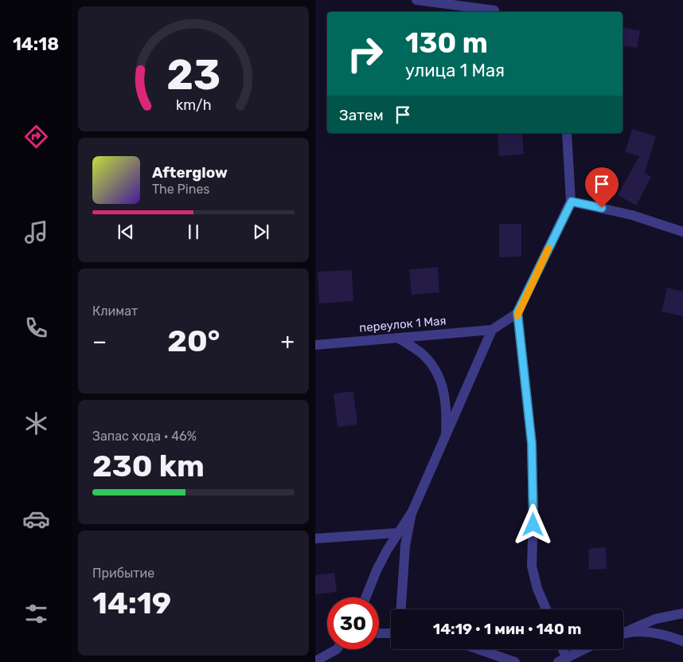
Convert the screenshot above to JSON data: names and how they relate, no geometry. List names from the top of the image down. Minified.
{"streets":{"street":["переулок 1 Мая"]},"page":{"tabs":"14:18","turn":["130 m","улица 1 Мая"],"then":"Затем","song":["Afterglow","The Pines"],"tile":["Климат",["Запас хода · 46%","230 km"],["Прибытие","14:19"]],"heat":["−","20°","+"],"limit":"30","trip":"14:19 · 1 мин · 140 m","gauge":["23","km/h"]}}
